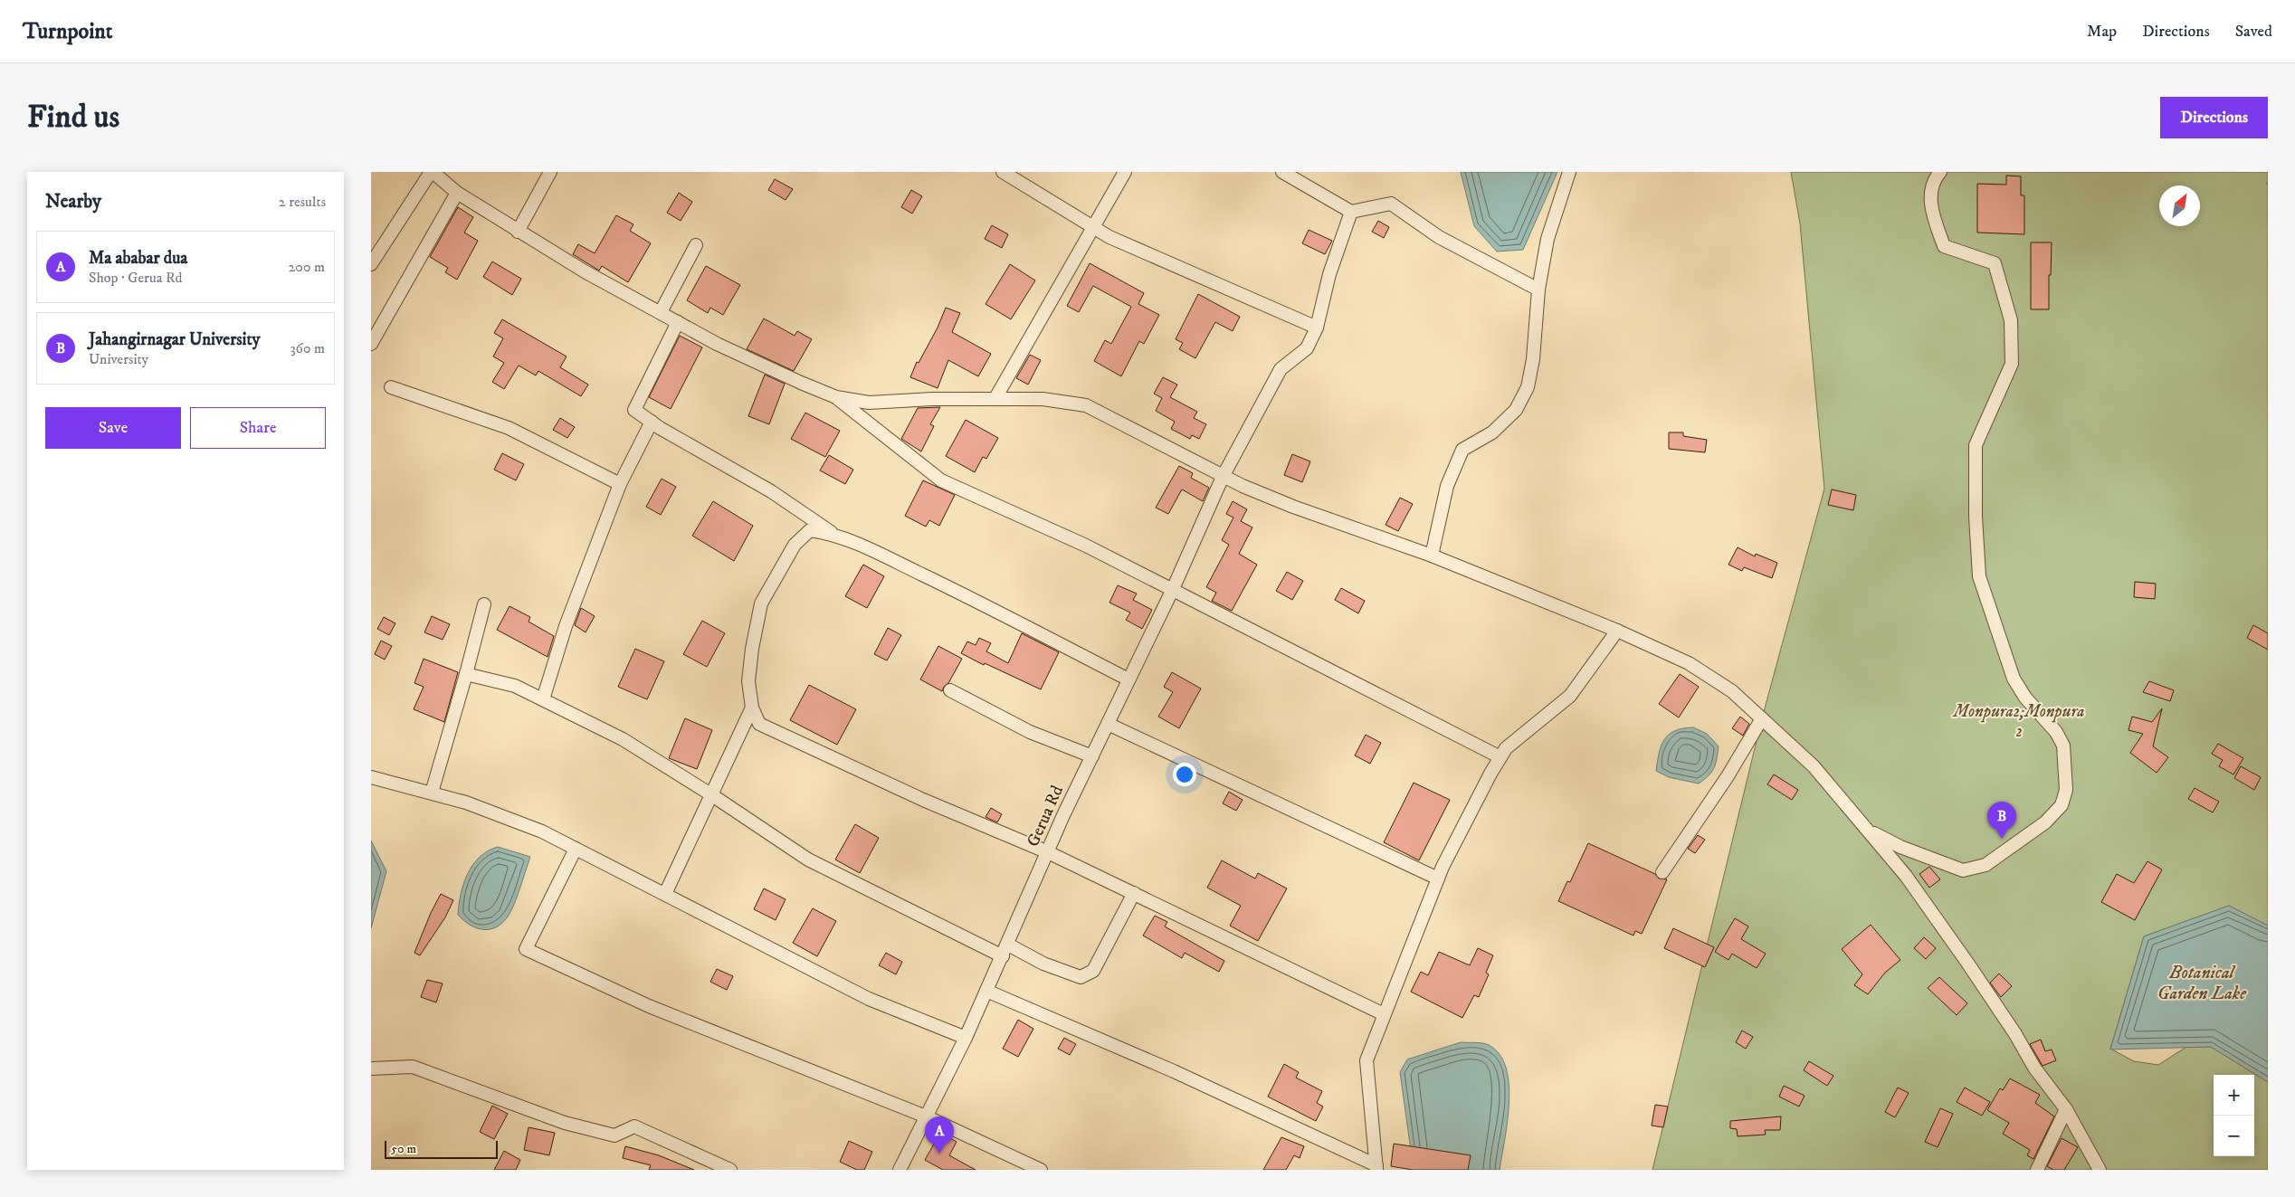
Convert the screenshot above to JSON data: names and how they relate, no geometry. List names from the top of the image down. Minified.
{"streets":{"street":["Gerua Rd"]},"water":["Botanical Garden Lake"],"parks":["Monpura2;Monpura 2"],"scale_bar":"50 m","north":"top right","page":{"header":"Turnpoint","nav":["Map","Directions","Saved"],"buttons":["Directions",["Save","Share"]],"title":"Find us","heading":["Nearby","2 results"],"list":[{"mark":"A","name":"Ma ababar dua","note":"Shop · Gerua Rd","value":"200 m"},{"mark":"B","name":"Jahangirnagar University","note":"University","value":"360 m"}],"pins":["B","A"],"map_buttons":["+","−"],"scale":"50 m"}}
